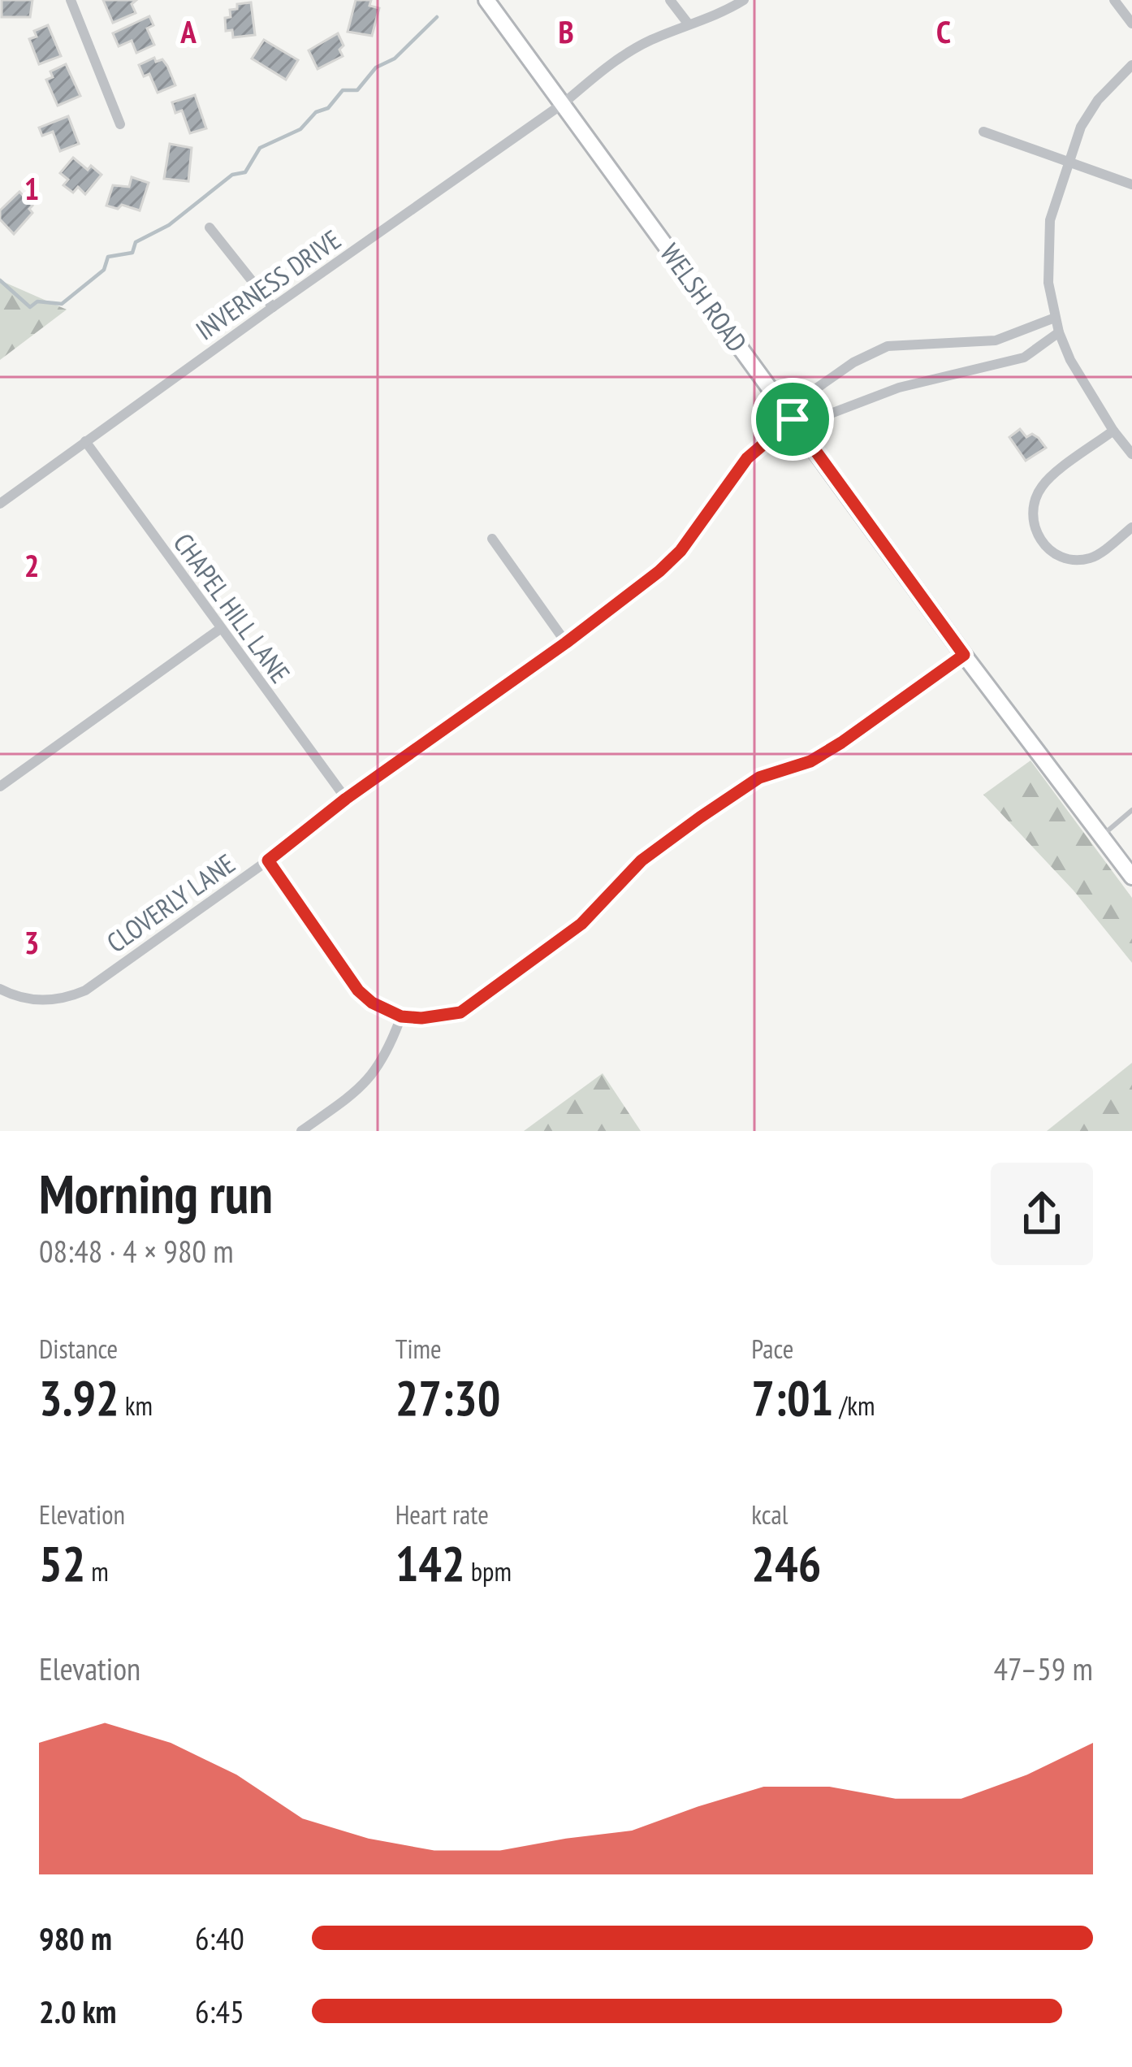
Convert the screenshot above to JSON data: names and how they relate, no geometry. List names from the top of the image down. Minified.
{"streets":{"main road":["WELSH ROAD"],"street":["INVERNESS DRIVE","CHAPEL HILL LANE","CLOVERLY LANE"]},"crossings":[["INVERNESS DRIVE","WELSH ROAD"],["INVERNESS DRIVE","CHAPEL HILL LANE"],["WELSH ROAD","CLOVERLY LANE"],["CHAPEL HILL LANE","CLOVERLY LANE"]],"page":{"heading":["Morning run","08:48 · 4 × 980 m"],"stats":[["Distance","3.92 km"],["Time","27:30"],["Pace","7:01 /km"],["Elevation","52 m"],["Heart rate","142 bpm"],["kcal","246"]],"chart":["Elevation","47–59 m"],"list":[{"name":"980 m","note":"6:40"},{"name":"2.0 km","note":"6:45"}]},"grid":{"columns":["A","B","C"],"rows":["1","2","3"]}}
